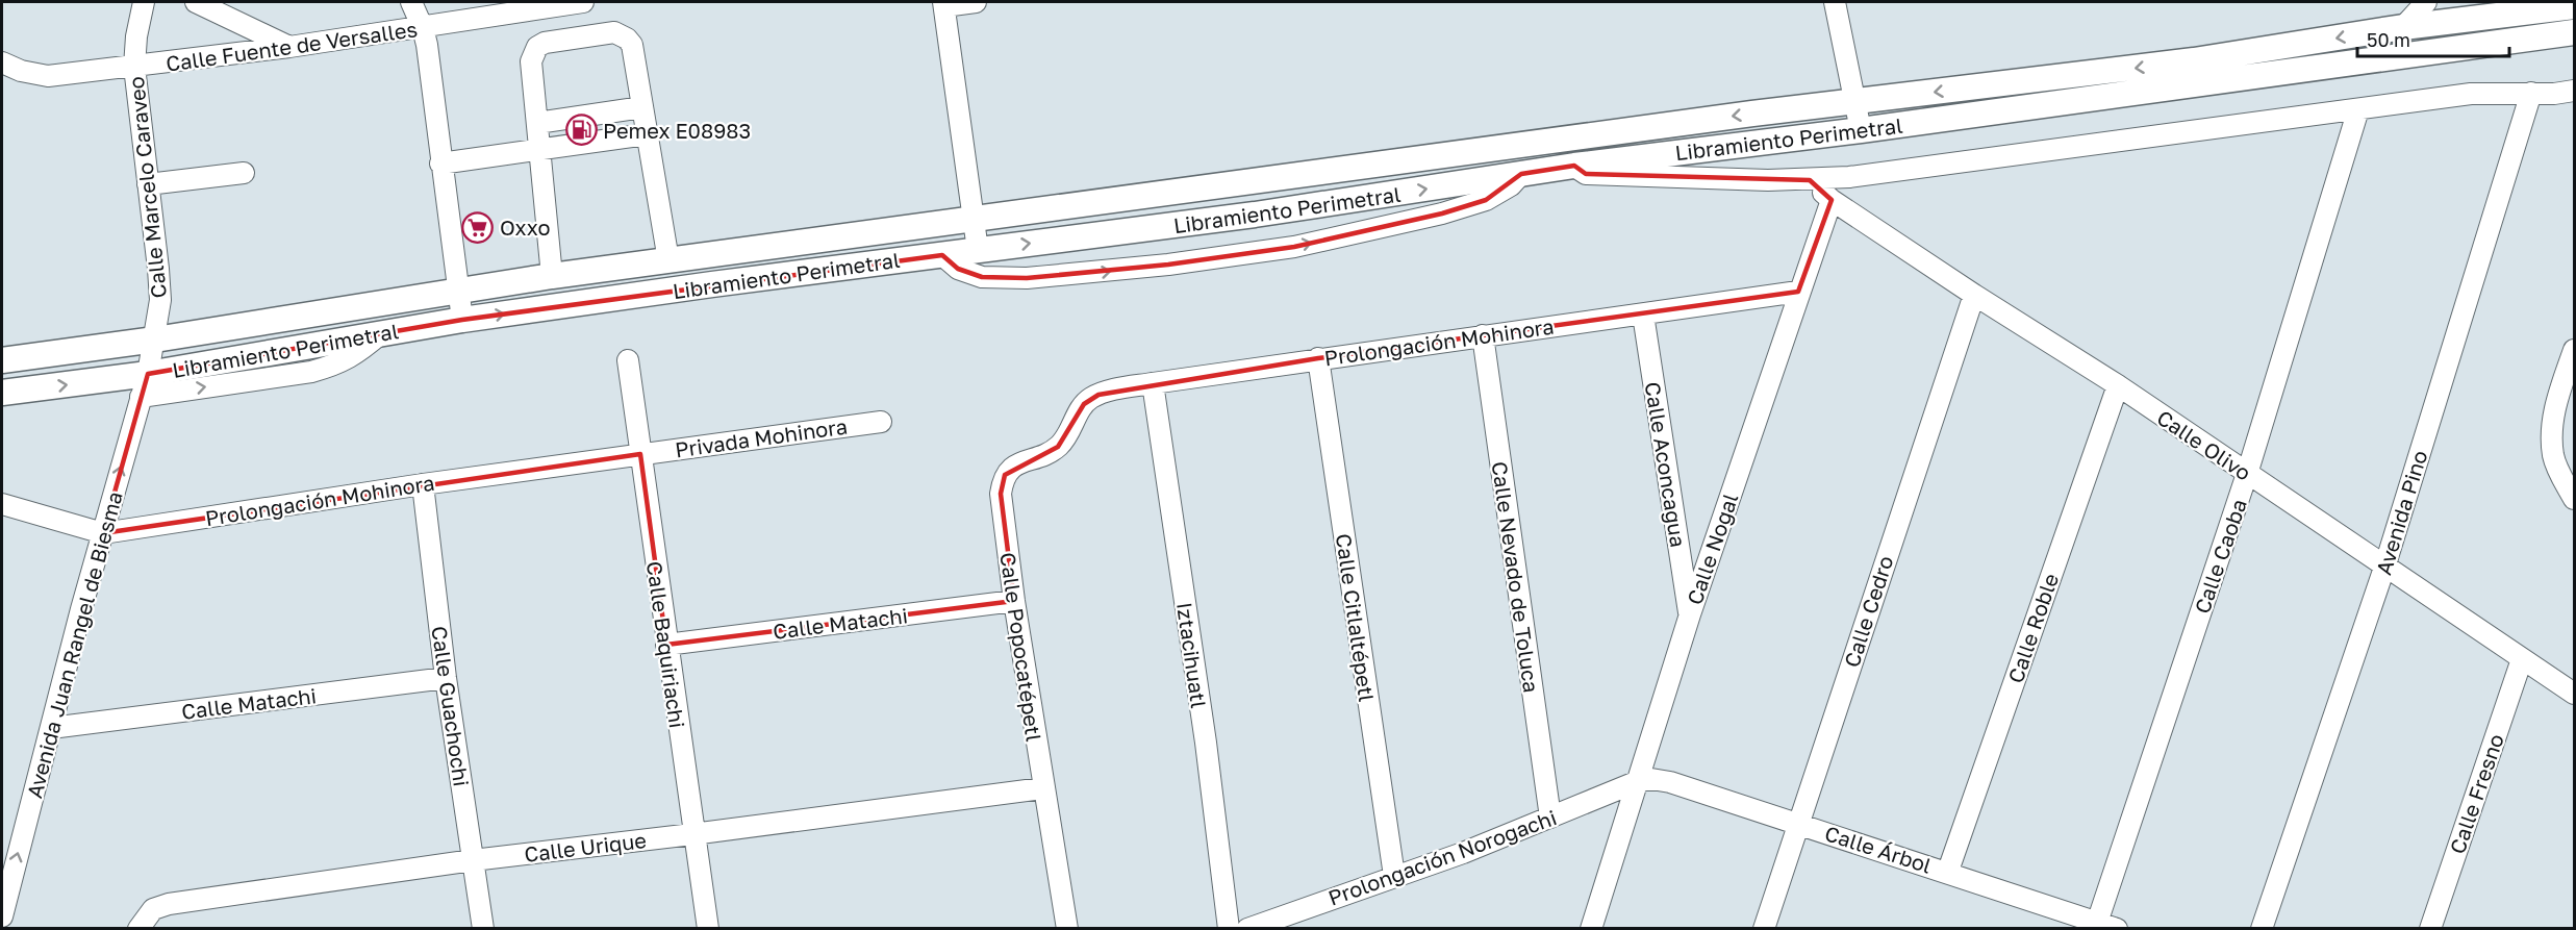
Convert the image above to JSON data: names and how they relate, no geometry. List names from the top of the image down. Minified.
{"streets":{"main road":["Libramiento Perimetral"],"street":["Calle Fuente de Versalles","Calle Marcelo Caraveo","Prolongación Mohinora","Privada Mohinora","Calle Olivo","Calle Aconcagua","Avenida Pino","Calle Nogal","Calle Caoba","Calle Nevado de Toluca","Calle Cedro","Calle Citlaltépetl","Calle Matachi","Calle Roble","Avenida Juan Rangel de Biesma","Calle Baquiriachi","Calle Popocatépetl","Iztacihuatl","Calle Guachochi","Calle Fresno","Calle Urique","Calle Árbol","Prolongación Norogachi"]},"crossings":[["Calle Fuente de Versalles","Calle Marcelo Caraveo"],["Libramiento Perimetral","Calle Marcelo Caraveo"],["Libramiento Perimetral","Avenida Juan Rangel de Biesma"],["Calle Marcelo Caraveo","Avenida Juan Rangel de Biesma"],["Prolongación Mohinora","Privada Mohinora"],["Prolongación Mohinora","Calle Aconcagua"],["Prolongación Mohinora","Calle Nogal"],["Prolongación Mohinora","Calle Nevado de Toluca"],["Prolongación Mohinora","Calle Citlaltépetl"],["Prolongación Mohinora","Avenida Juan Rangel de Biesma"],["Prolongación Mohinora","Calle Baquiriachi"],["Prolongación Mohinora","Calle Popocatépetl"],["Prolongación Mohinora","Iztacihuatl"],["Prolongación Mohinora","Calle Guachochi"],["Privada Mohinora","Calle Baquiriachi"],["Calle Olivo","Avenida Pino"],["Calle Olivo","Calle Nogal"],["Calle Olivo","Calle Caoba"],["Calle Olivo","Calle Cedro"],["Calle Olivo","Calle Roble"],["Calle Olivo","Calle Fresno"],["Calle Aconcagua","Calle Nogal"],["Calle Nogal","Calle Árbol"],["Calle Nogal","Prolongación Norogachi"],["Calle Caoba","Calle Árbol"],["Calle Nevado de Toluca","Prolongación Norogachi"],["Calle Cedro","Calle Árbol"],["Calle Citlaltépetl","Prolongación Norogachi"],["Calle Matachi","Avenida Juan Rangel de Biesma"],["Calle Matachi","Calle Baquiriachi"],["Calle Matachi","Calle Popocatépetl"],["Calle Matachi","Calle Guachochi"],["Calle Roble","Calle Árbol"],["Calle Baquiriachi","Calle Urique"],["Calle Popocatépetl","Calle Urique"],["Calle Guachochi","Calle Urique"],["Calle Árbol","Prolongación Norogachi"]],"one_way":["Avenida Juan Rangel de Biesma"],"places":{"fuel station":["Pemex E08983"],"supermarket":["Oxxo"]},"scale_bar":"50 m"}
